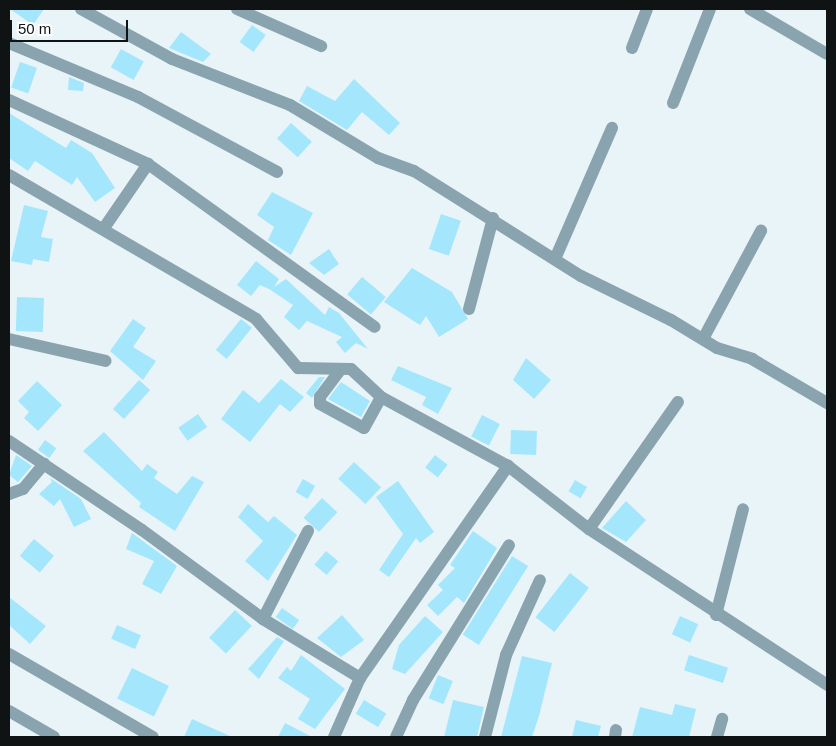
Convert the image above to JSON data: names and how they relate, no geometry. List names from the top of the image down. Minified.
{"scale_bar":"50 m"}
